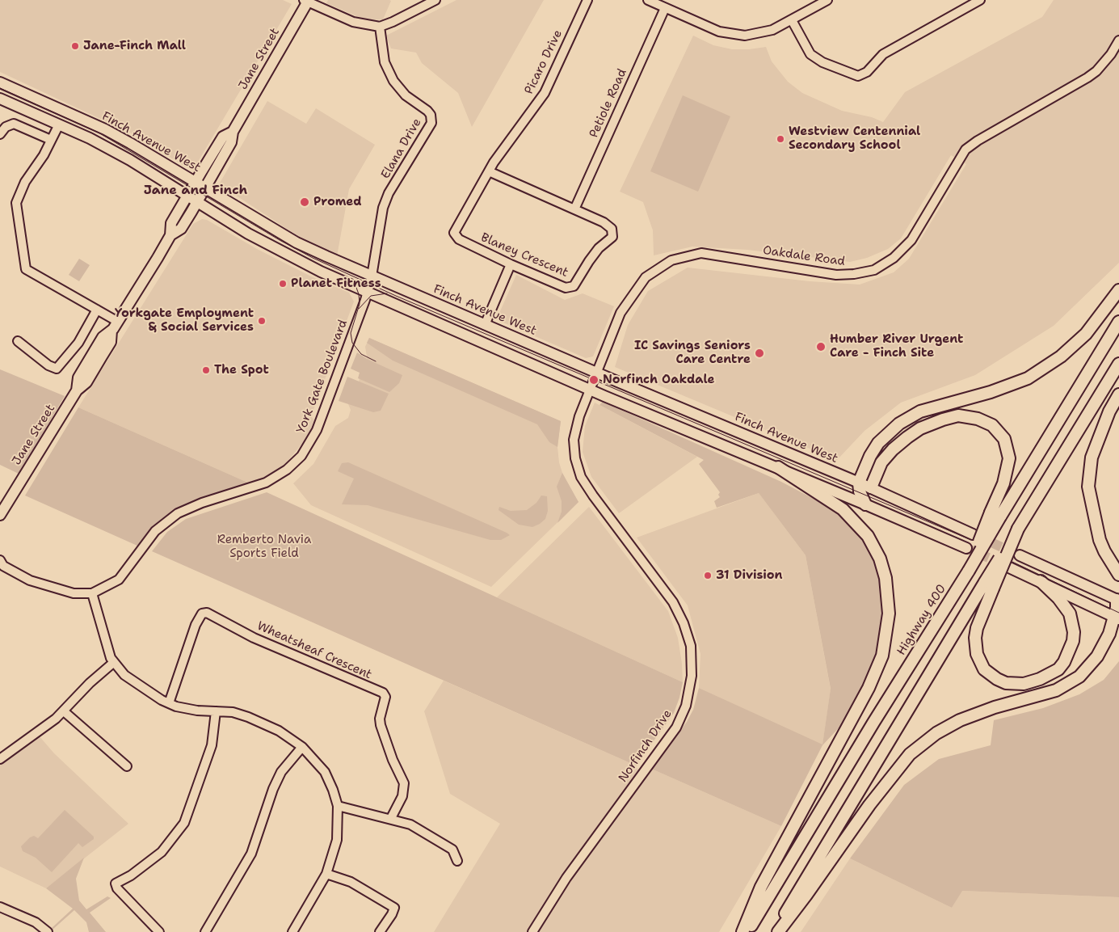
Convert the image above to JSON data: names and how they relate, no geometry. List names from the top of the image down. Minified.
{"streets":{"highway":["Highway 400"],"main road":["Jane Street","Finch Avenue West"],"street":["Picaro Drive","Petiole Road","Elana Drive","Blaney Crescent","Oakdale Road","York Gate Boulevard","Wheatsheaf Crescent","Norfinch Drive"]},"crossings":[["Jane Street","Finch Avenue West"],["Picaro Drive","Blaney Crescent"],["Petiole Road","Blaney Crescent"],["Finch Avenue West","Elana Drive"],["Finch Avenue West","Oakdale Road"],["Elana Drive","York Gate Boulevard"],["Oakdale Road","Norfinch Drive"]],"districts":["Jane and Finch"],"parks":["Remberto Navia Sports Field"],"places":["Jane-Finch Mall","Westview Centennial Secondary School","Promed","Planet Fitness","Yorkgate Employment & Social Services","Humber River Urgent Care - Finch Site","IC Savings Seniors Care Centre","The Spot","Norfinch Oakdale","31 Division"]}
